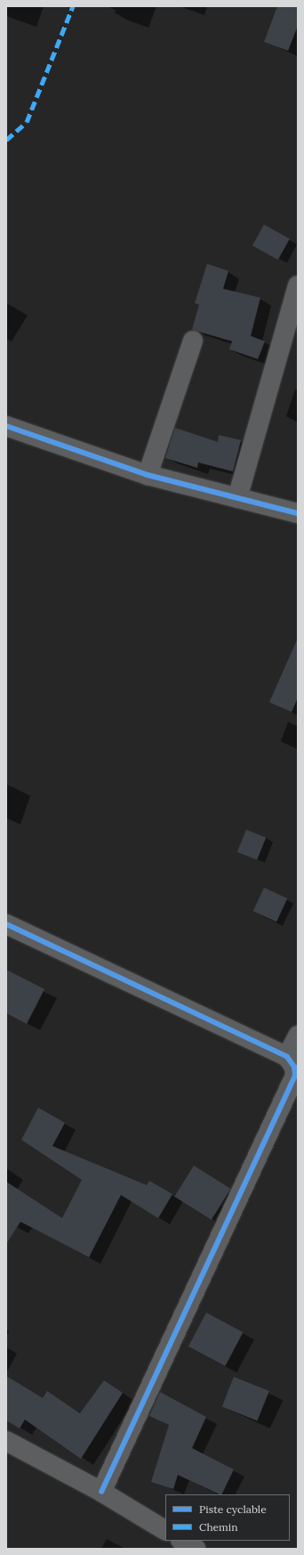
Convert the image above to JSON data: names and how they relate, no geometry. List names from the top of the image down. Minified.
{"legend":["Piste cyclable","Chemin"]}
